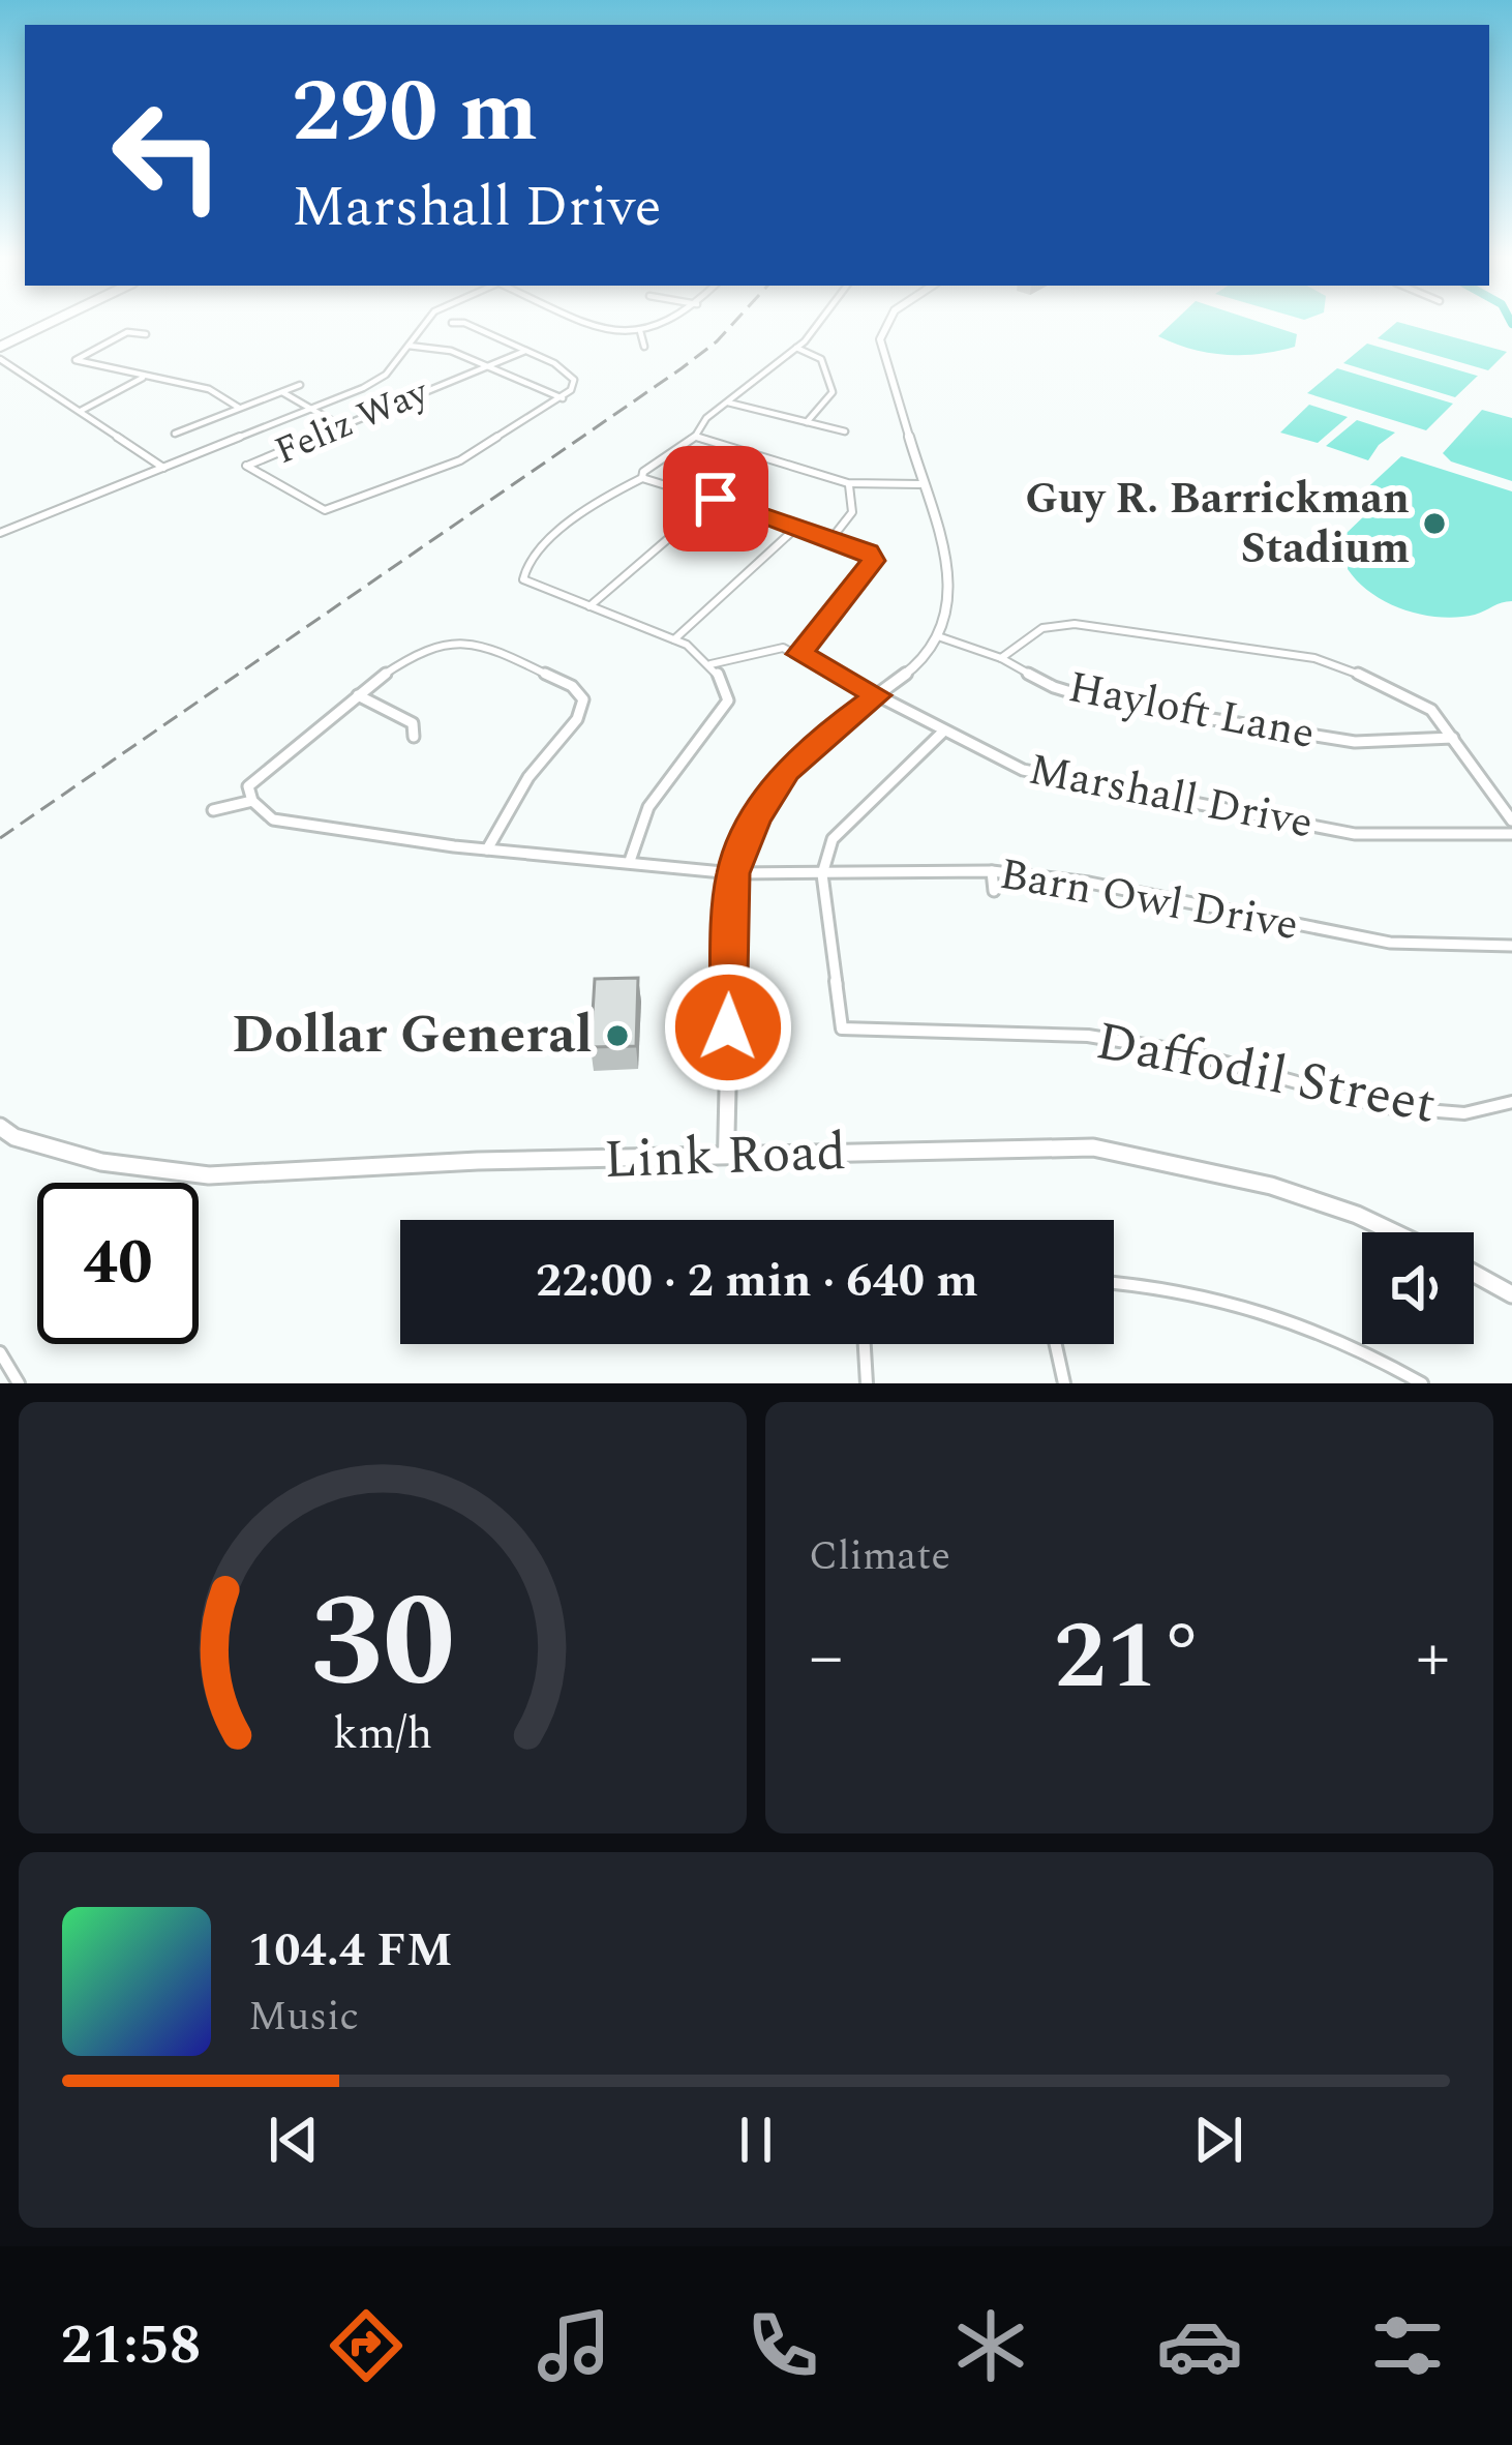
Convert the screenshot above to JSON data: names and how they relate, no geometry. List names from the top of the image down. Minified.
{"streets":{"main road":["Link Road"],"street":["Feliz Way","Hayloft Lane","Marshall Drive","Barn Owl Drive","Daffodil Street"]},"crossings":[["Barn Owl Drive","Daffodil Street"]],"places":["Guy R. Barrickman Stadium","Dollar General"],"page":{"turn":["290 m","Marshall Drive"],"limit":"40","trip":"22:00 · 2 min · 640 m","tile":"Climate","heat":["−","21°","+"],"song":["104.4 FM","Music"],"tabs":"21:58","gauge":["30","km/h"]}}
